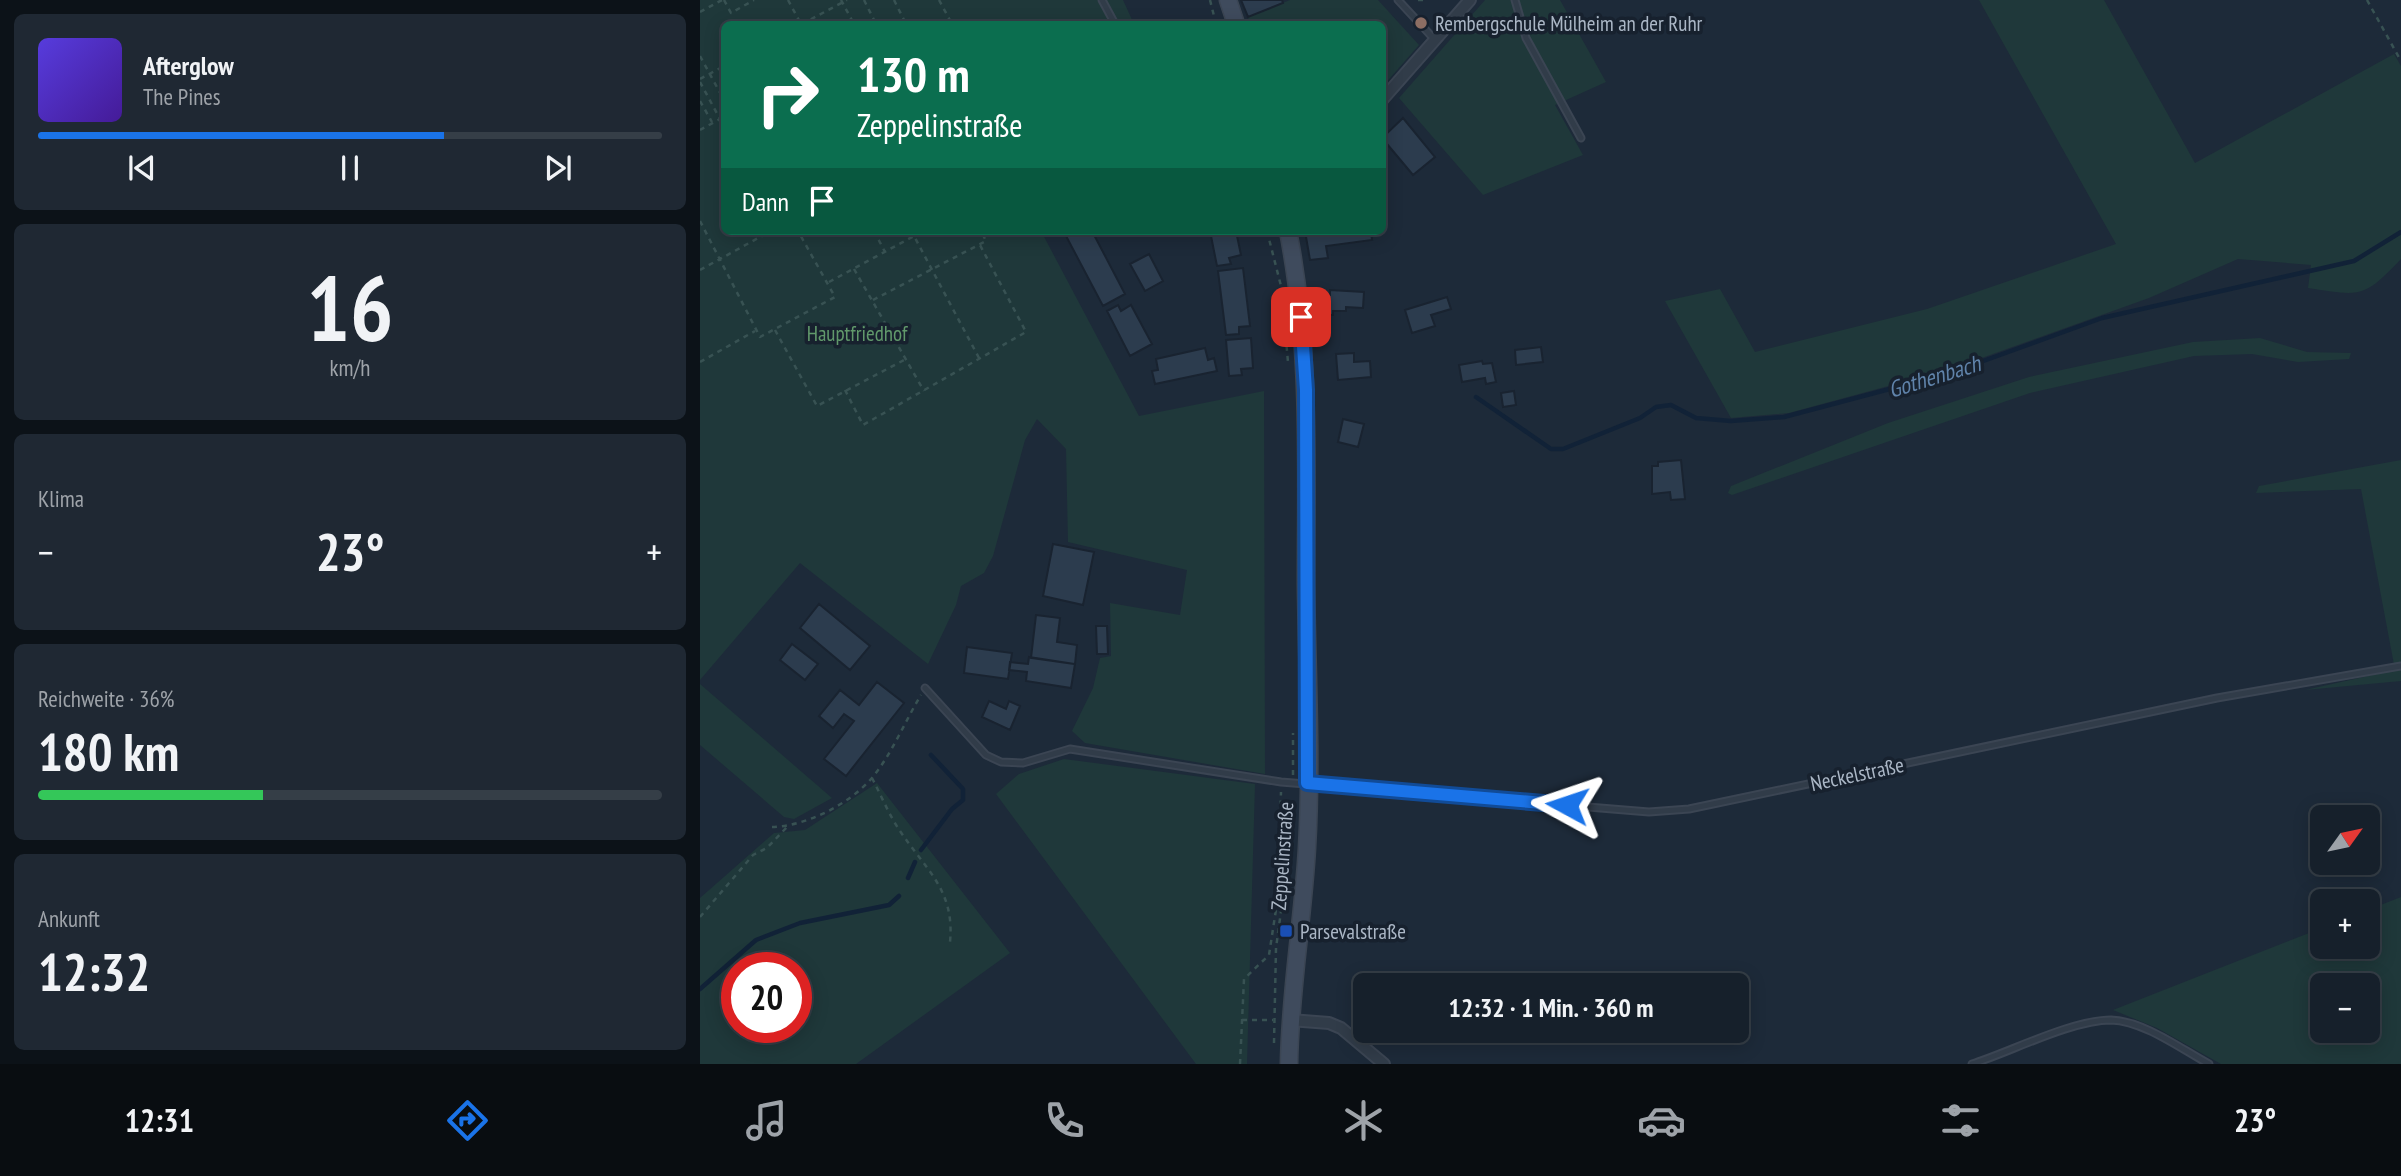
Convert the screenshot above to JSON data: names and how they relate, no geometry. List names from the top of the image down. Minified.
{"streets":{"main road":["Zeppelinstraße"],"lane":["Neckelstraße"]},"crossings":[["Neckelstraße","Zeppelinstraße"]],"water":["Gothenbach"],"parks":["Hauptfriedhof"],"places":{"other":["Rembergschule Mülheim an der Ruhr"],"transit":["Parsevalstraße"]},"north":"top right","page":{"turn":["130 m","Zeppelinstraße"],"song":["Afterglow","The Pines"],"then":"Dann","tile":[["16","km/h"],"Klima",["Reichweite · 36%","180 km"],["Ankunft","12:32"]],"heat":["−","23°","+"],"map_buttons":["+","−"],"limit":"20","trip":"12:32 · 1 Min. · 360 m","tabs":["12:31","23°"]}}
